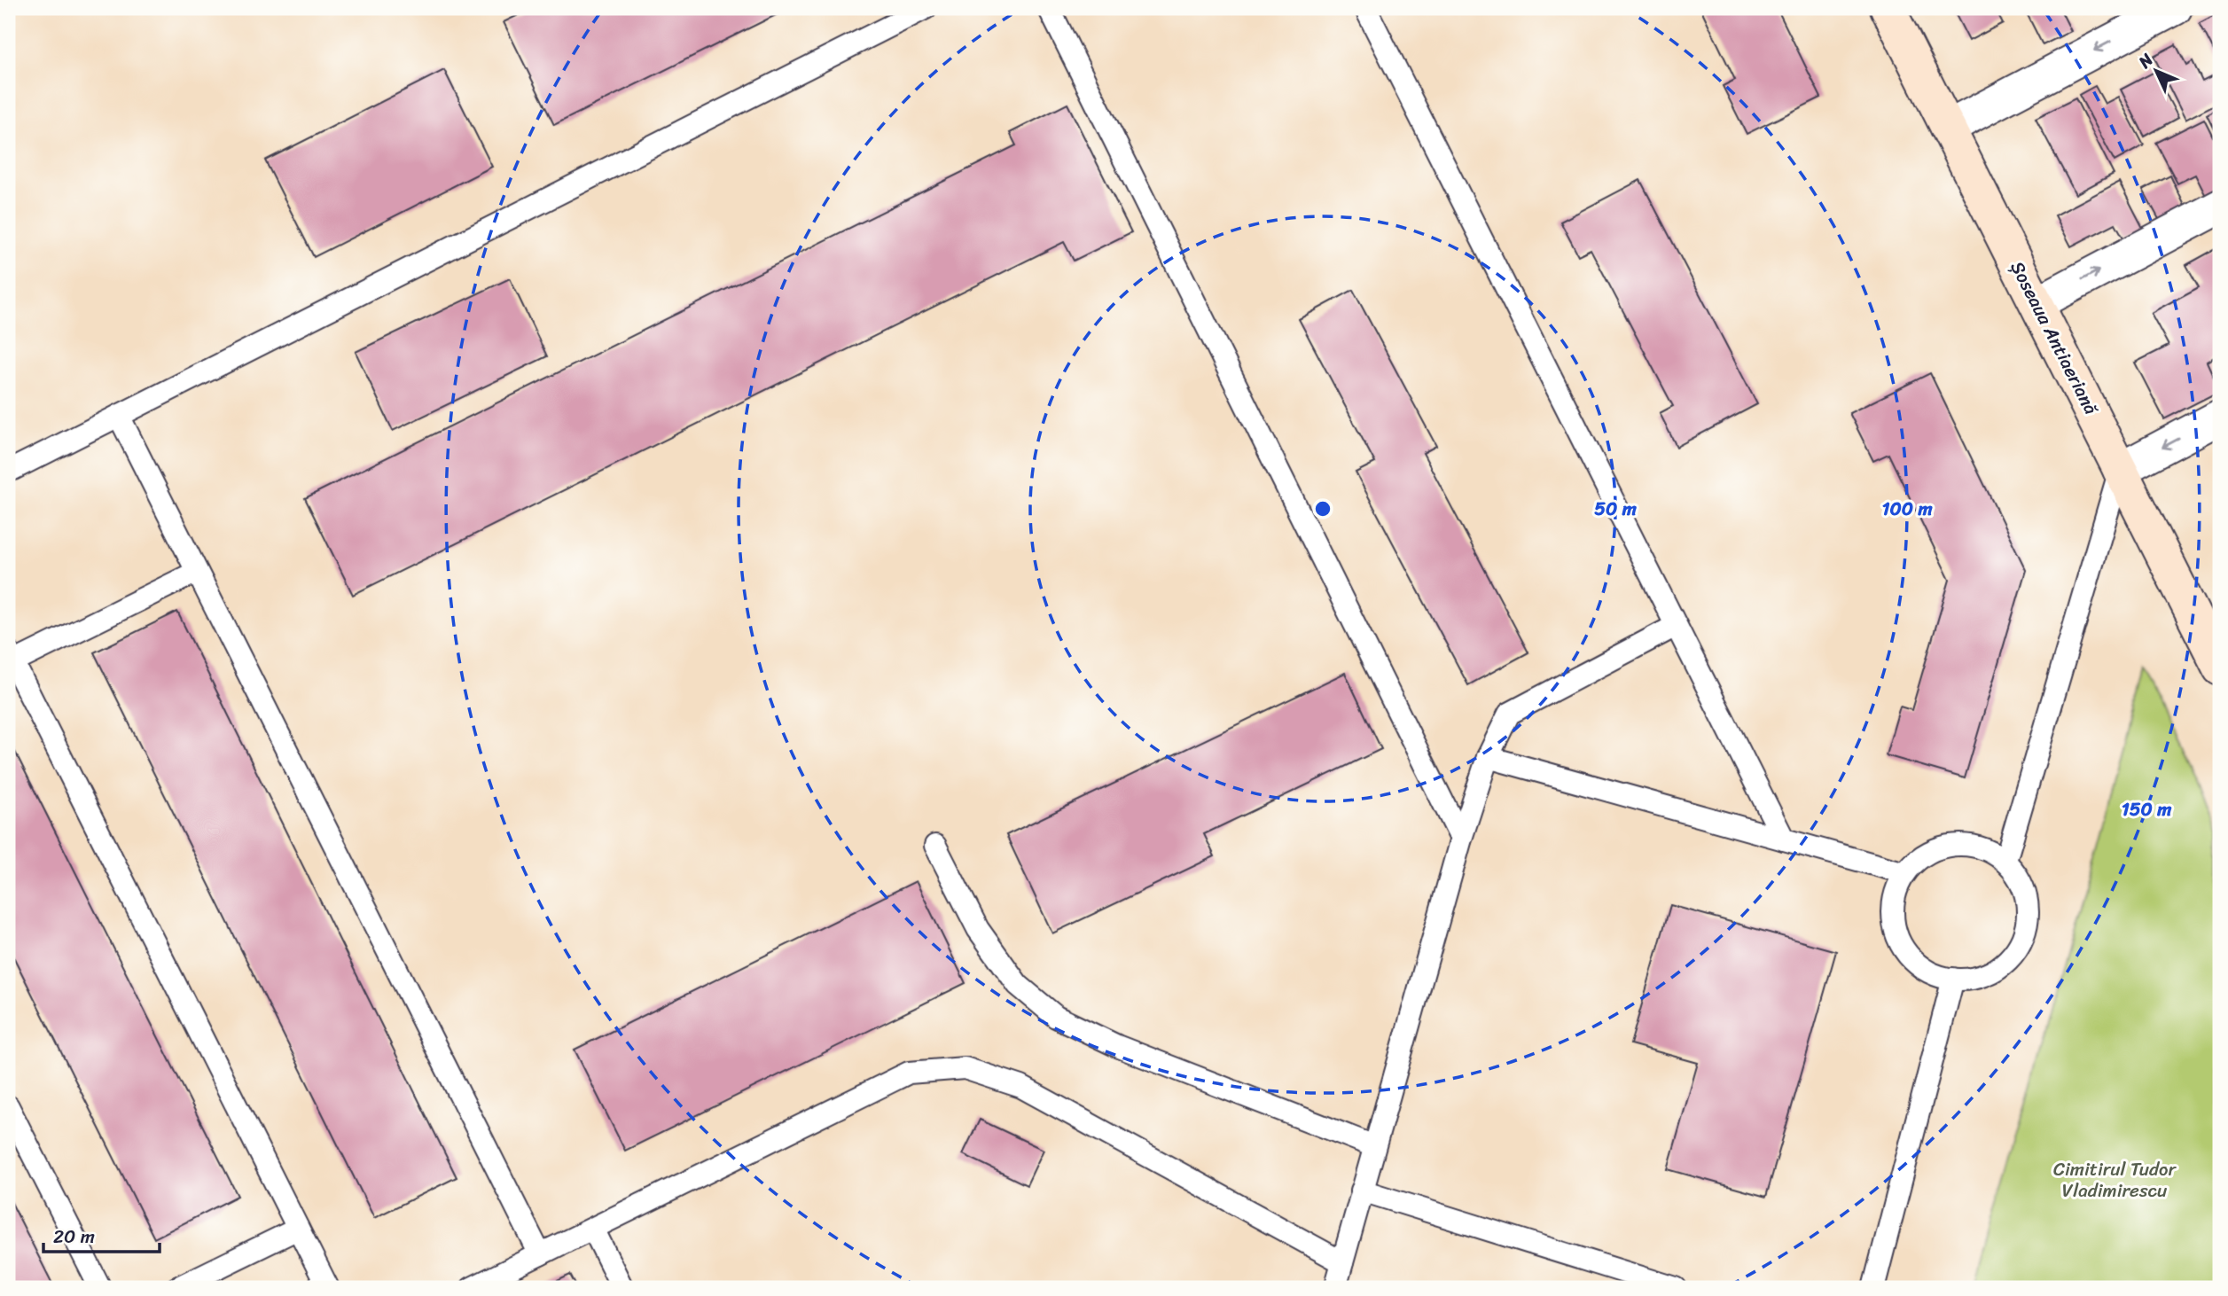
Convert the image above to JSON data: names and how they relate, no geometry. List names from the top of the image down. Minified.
{"streets":{"main road":["Șoseaua Antiaeriană"]},"parks":["Cimitirul Tudor Vladimirescu"],"scale_bar":"20 m","north":"top left","rings":["50 m","100 m","150 m"]}
